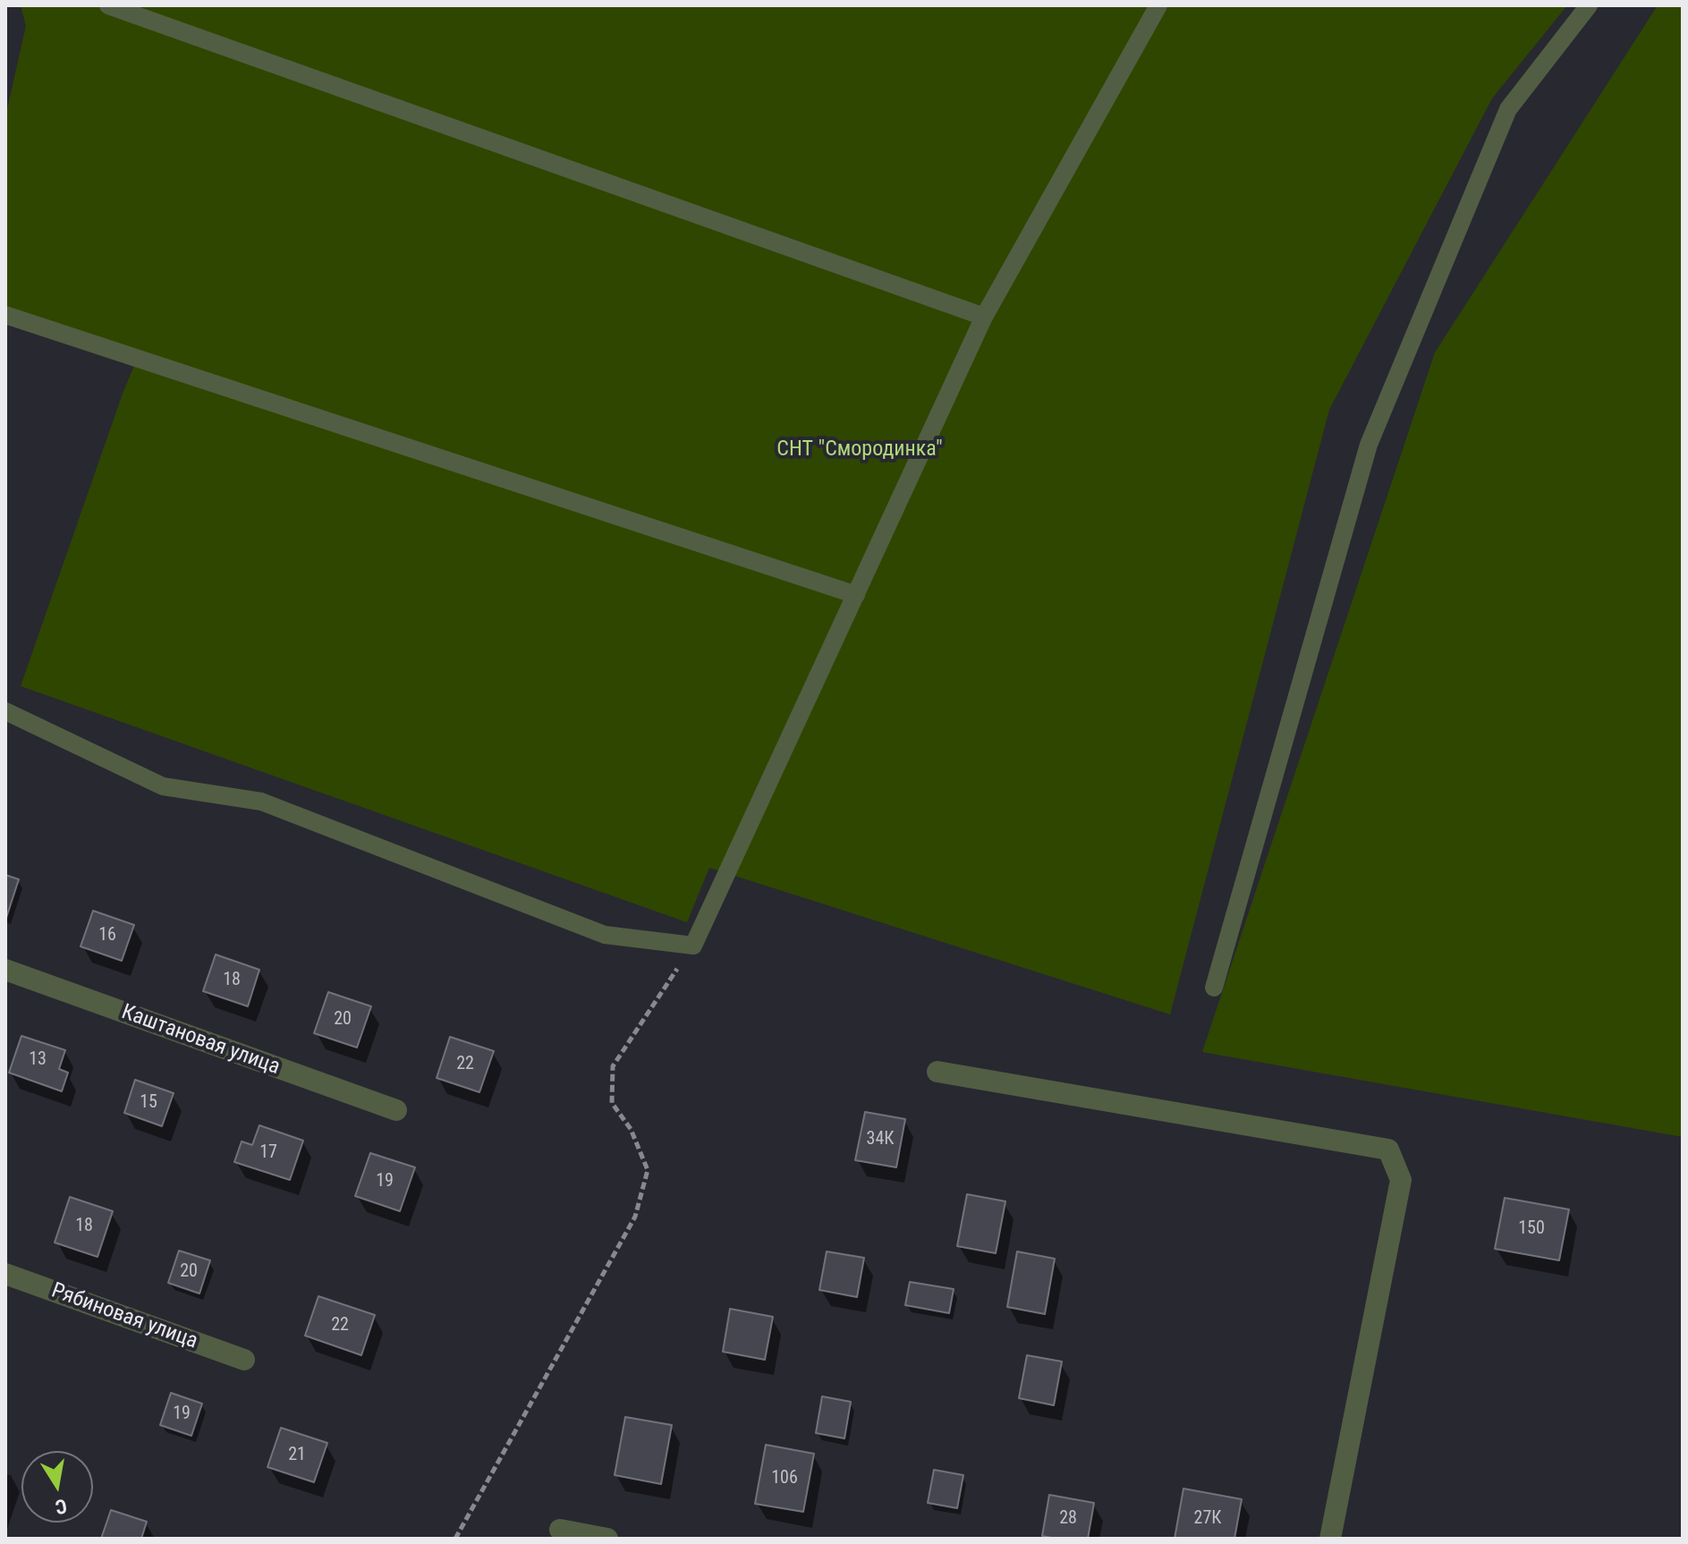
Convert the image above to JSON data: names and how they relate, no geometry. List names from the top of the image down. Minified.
{"streets":{"street":["Каштановая улица","Рябиновая улица"]},"parks":["СНТ \"Смородинка\""],"house_numbers":["16","18","20","13","22","15","34К","17","19","18","150","20","22","19","21","106","28","27К"],"north":"bottom"}
